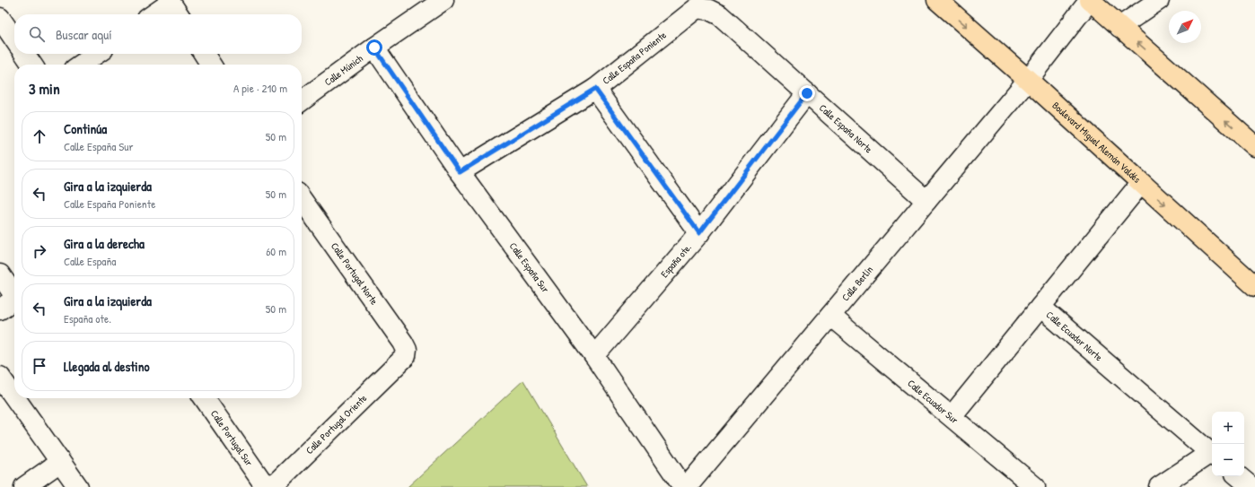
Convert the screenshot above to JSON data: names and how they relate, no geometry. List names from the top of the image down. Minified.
{"streets":{"main road":["Boulevard Miguel Alemán Valdés"],"street":["Calle España Poniente","Calle Múnich","Calle España Norte","España ote.","Calle España Sur","Calle Portugal Norte","Calle Berlín","Calle Ecuador Norte","Calle Ecuador Sur","Calle Portugal Oriente","Calle Portugal Sur"]},"crossings":[["Calle España Poniente","Calle España Norte"],["Calle España Poniente","Calle España Sur"],["Calle Múnich","Calle España Sur"],["Calle España Norte","España ote."],["Calle España Norte","Calle Berlín"],["Boulevard Miguel Alemán Valdés","Calle Berlín"],["España ote.","Calle España Sur"],["Calle Portugal Norte","Calle Portugal Oriente"],["Calle Berlín","Calle Ecuador Sur"],["Calle Ecuador Norte","Calle Ecuador Sur"],["Calle Portugal Oriente","Calle Portugal Sur"]],"one_way":["Boulevard Miguel Alemán Valdés"],"north":"top right","page":{"search":"Buscar aquí","heading":["3 min","A pie · 210 m"],"list":[["Continúa","Calle España Sur","50 m"],["Gira a la izquierda","Calle España Poniente","50 m"],["Gira a la derecha","Calle España","60 m"],["Gira a la izquierda","España ote.","50 m"],"Llegada al destino"],"map_buttons":["+","−"]}}
